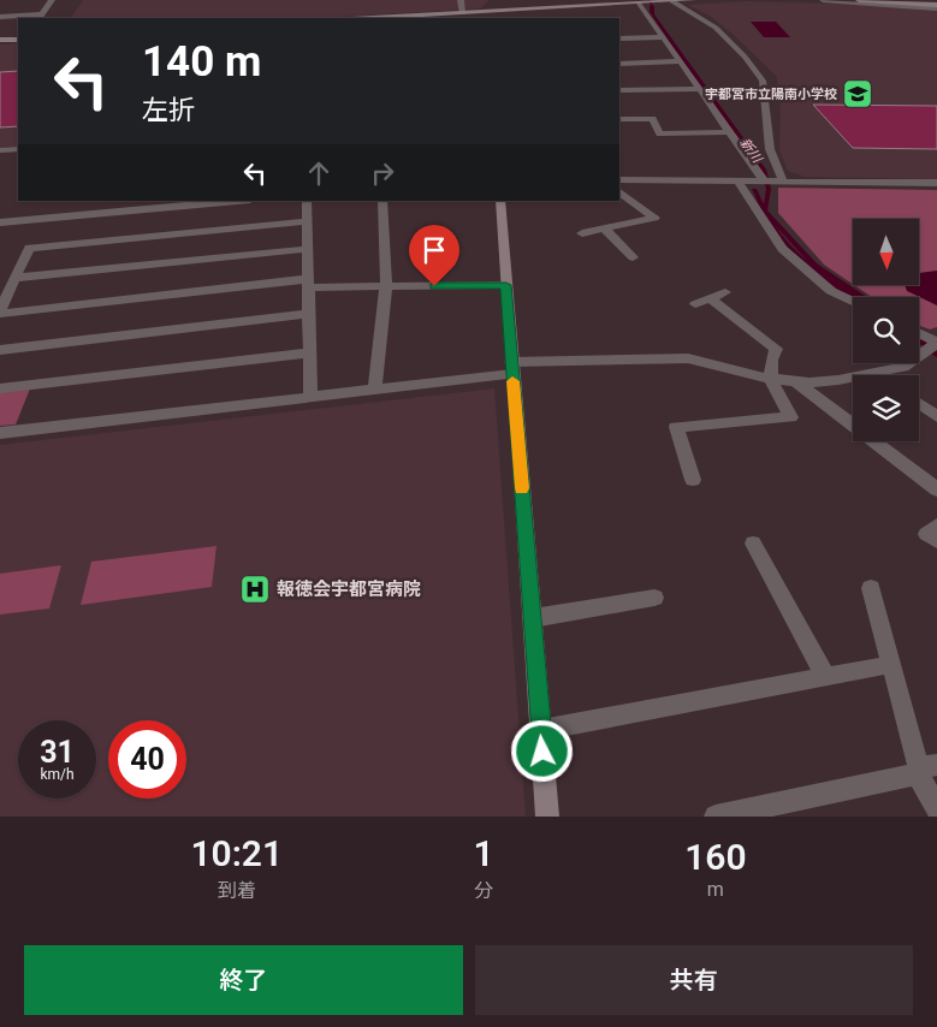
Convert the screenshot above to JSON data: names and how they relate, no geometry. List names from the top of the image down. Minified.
{"water":["新川"],"places":{"school or university":["宇都宮市立陽南小学校"],"hospital":["報徳会宇都宮病院"]},"north":"bottom","page":{"turn":["140 m","左折"],"speed":"31 km/h","limit":"40","eta":["10:21","到着","1","分","160","m"],"buttons":["終了","共有"]}}
